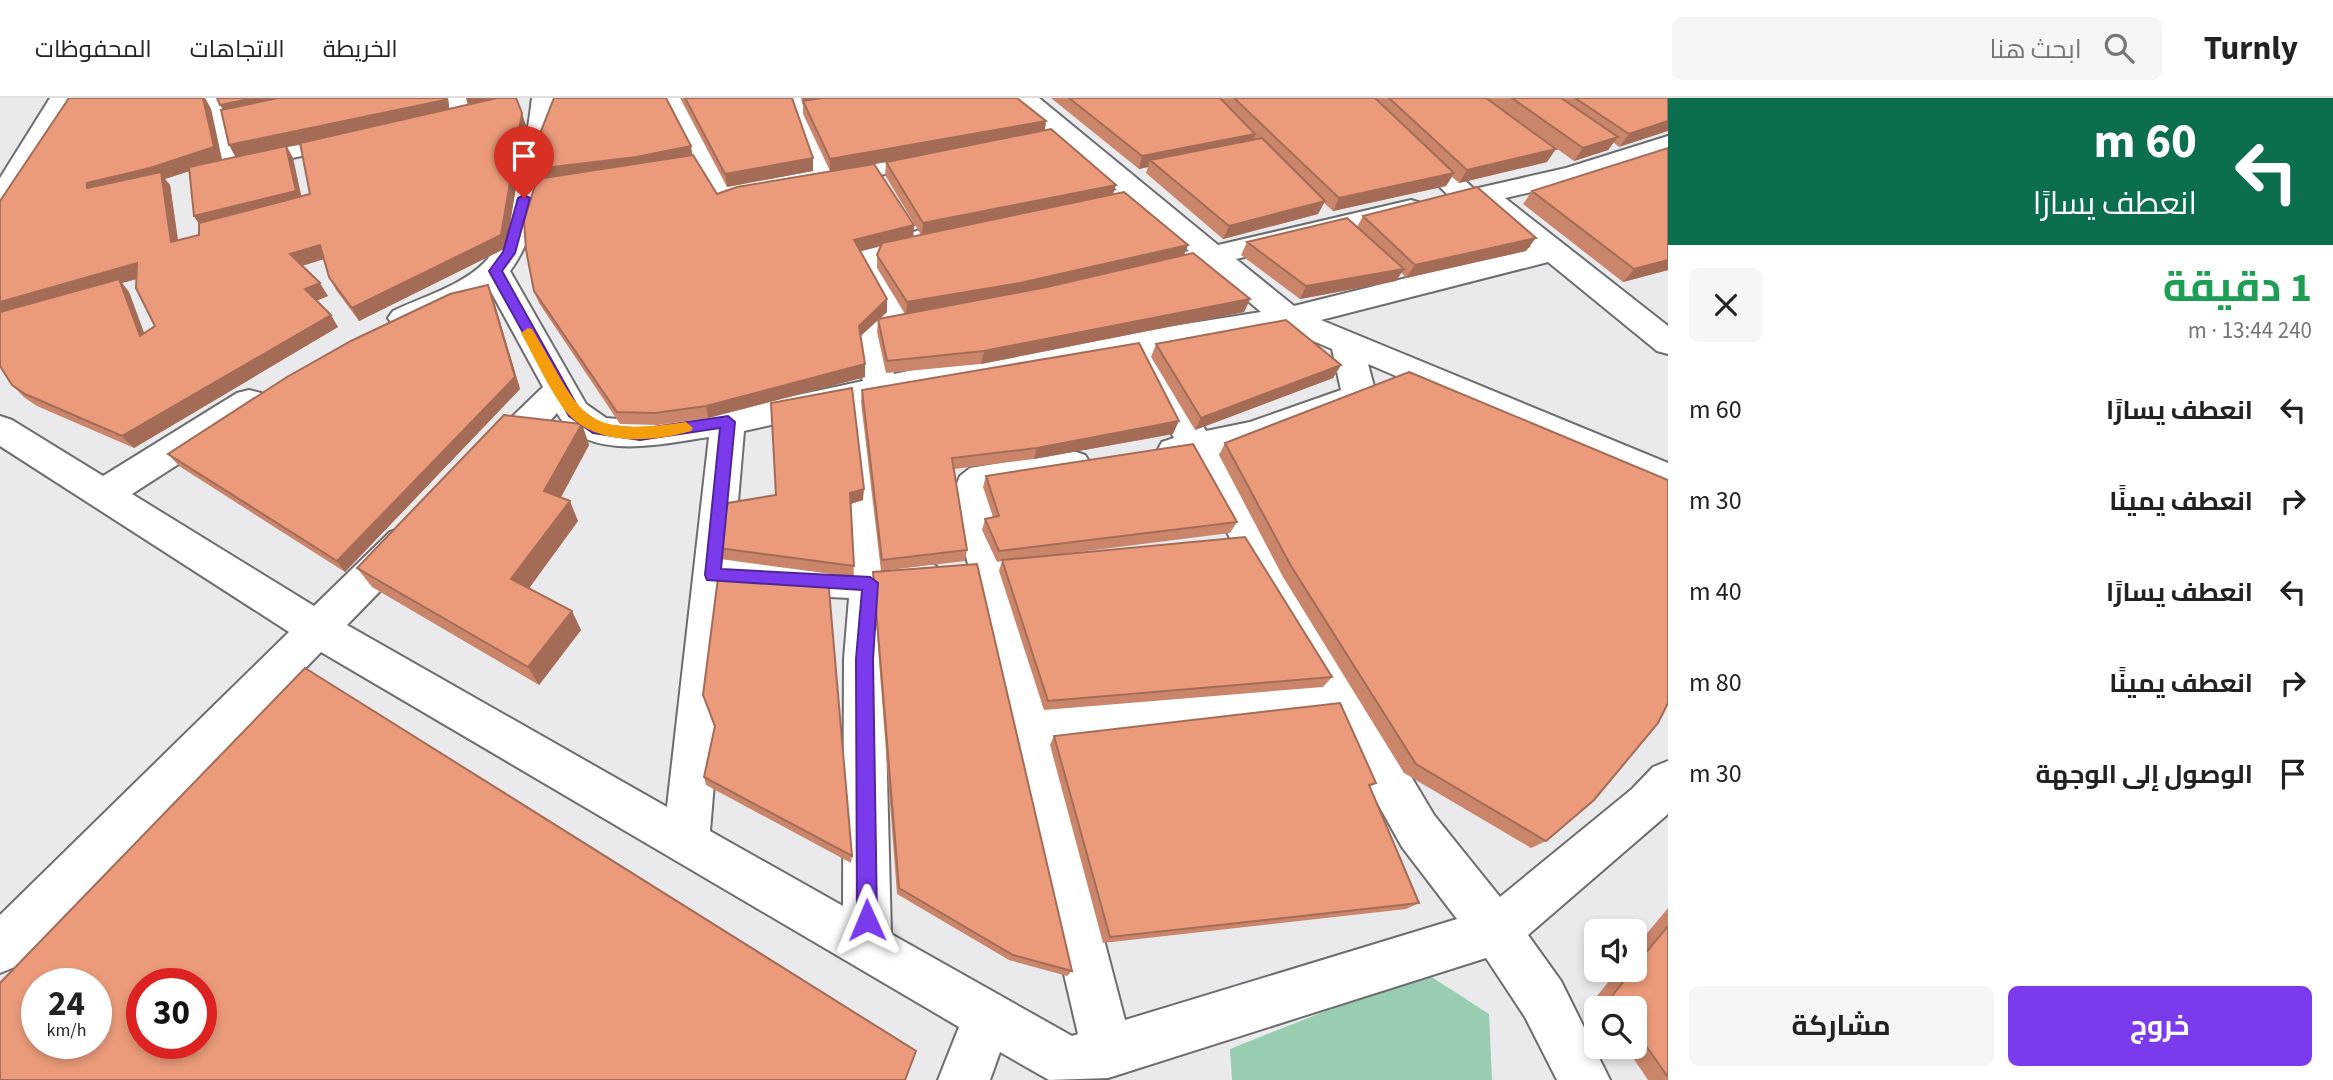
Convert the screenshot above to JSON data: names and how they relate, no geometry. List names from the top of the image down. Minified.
{"page":{"header":"Turnly","search":"ابحث هنا","nav":["الخريطة","الاتجاهات","المحفوظات"],"turn":["60 m","انعطف يسارًا"],"heading":["1 دقيقة","240 m · 13:44"],"list":[{"name":"انعطف يسارًا","value":"60 m"},{"name":"انعطف يمينًا","value":"30 m"},{"name":"انعطف يسارًا","value":"40 m"},{"name":"انعطف يمينًا","value":"80 m"},{"name":"الوصول إلى الوجهة","value":"30 m"}],"speed":"24 km/h","limit":"30","buttons":["خروج","مشاركة"]}}
